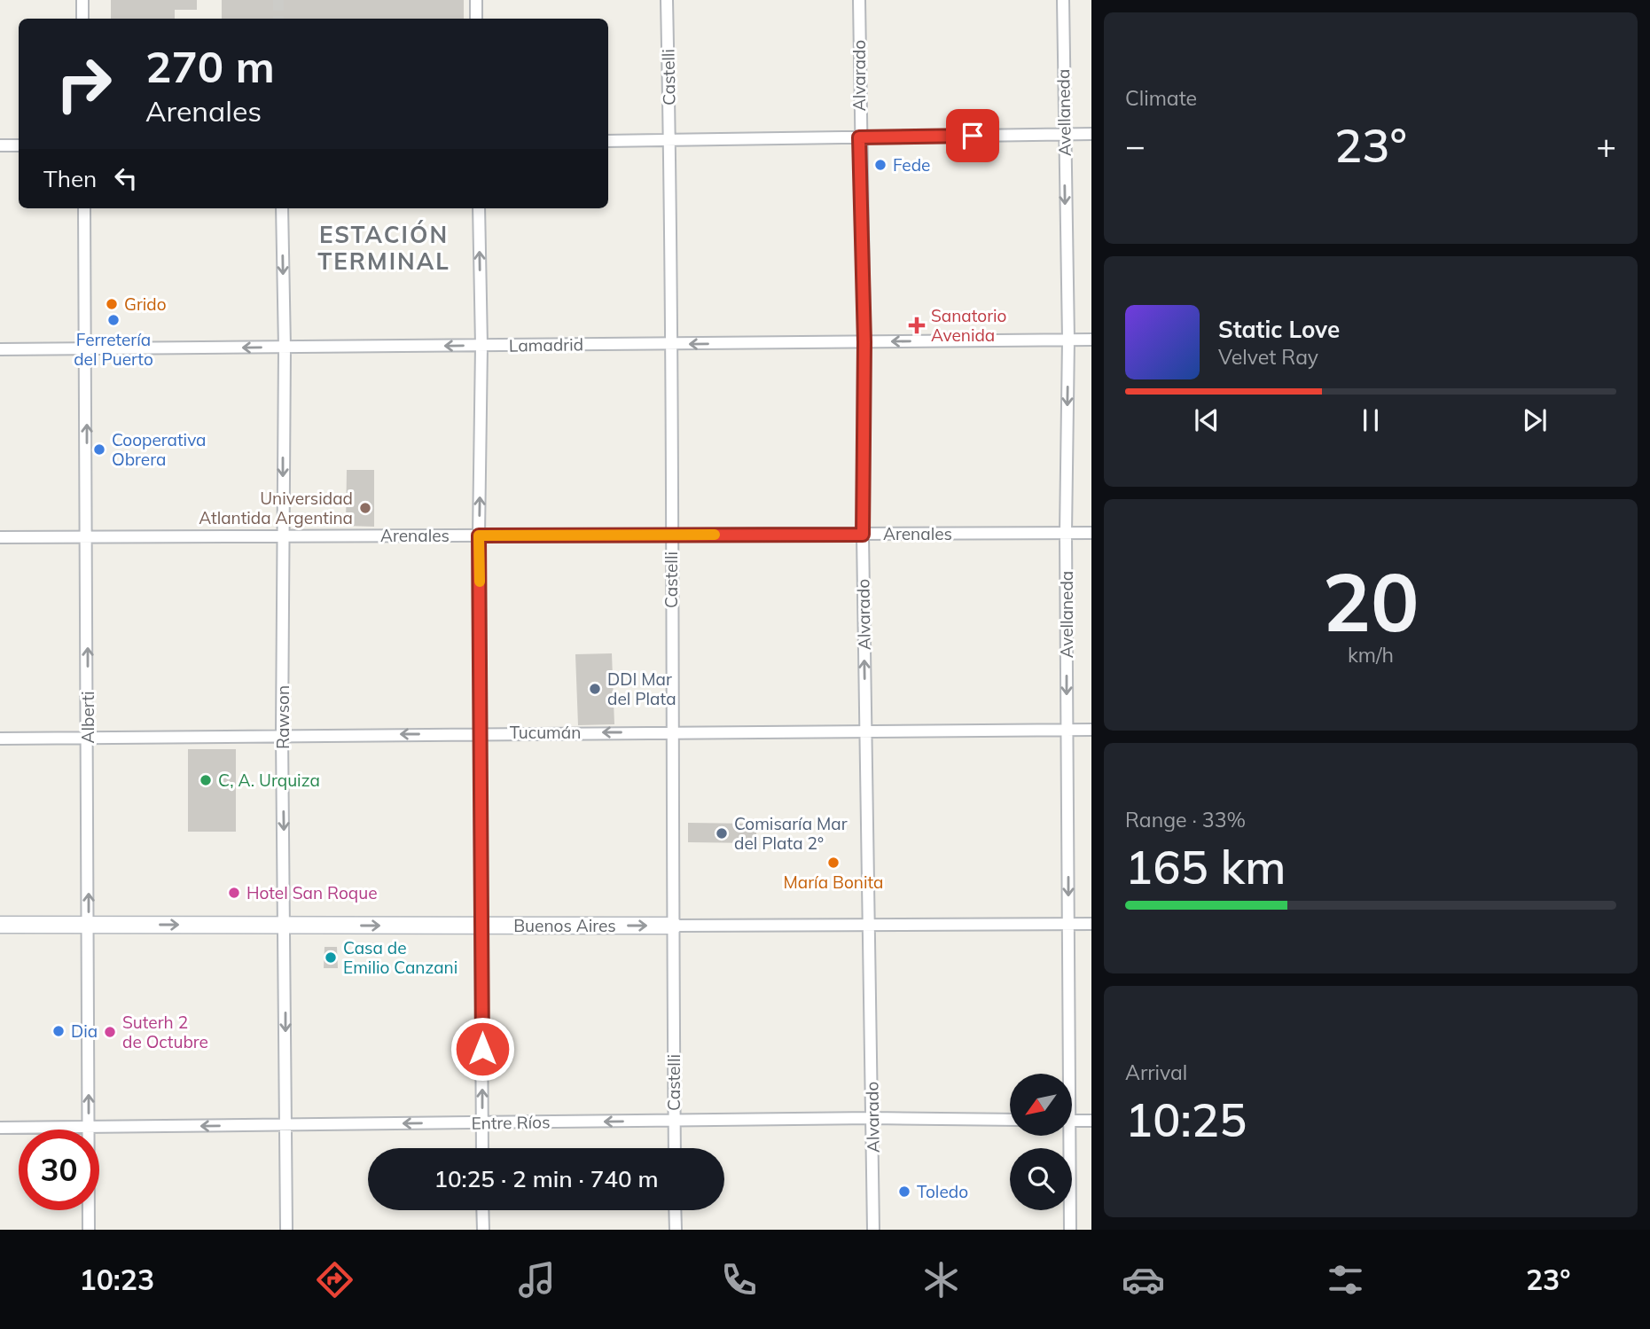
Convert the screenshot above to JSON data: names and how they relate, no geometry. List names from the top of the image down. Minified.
{"streets":{"street":["Alvarado","Castelli","Avellaneda","Lamadrid","Arenales","Alberti","Rawson","Tucumán","Buenos Aires","Entre Ríos"]},"crossings":[["Alvarado","Lamadrid"],["Alvarado","Arenales"],["Alvarado","Tucumán"],["Alvarado","Buenos Aires"],["Alvarado","Entre Ríos"],["Castelli","Lamadrid"],["Castelli","Arenales"],["Castelli","Tucumán"],["Castelli","Buenos Aires"],["Castelli","Entre Ríos"],["Avellaneda","Lamadrid"],["Avellaneda","Arenales"],["Avellaneda","Tucumán"],["Avellaneda","Buenos Aires"],["Lamadrid","Alberti"],["Lamadrid","Rawson"],["Arenales","Alberti"],["Arenales","Rawson"],["Alberti","Tucumán"],["Alberti","Buenos Aires"],["Alberti","Entre Ríos"],["Rawson","Tucumán"],["Rawson","Buenos Aires"],["Rawson","Entre Ríos"]],"one_way":["Avellaneda","Lamadrid","Alberti","Rawson","Tucumán","Buenos Aires","Entre Ríos"],"districts":["ESTACIÓN TERMINAL"],"places":{"other":["Fede","Grido","Ferretería del Puerto","Cooperativa Obrera","Universidad Atlantida Argentina","DDI Mar del Plata","C, A. Urquiza","Comisaría Mar del Plata 2°","María Bonita","Hotel San Roque","Casa de Emilio Canzani","Dia","Suterh 2 de Octubre","Toledo"],"health":["Sanatorio Avenida"]},"north":"bottom left","page":{"tile":["Climate",["20","km/h"],["Range · 33%","165 km"],["Arrival","10:25"]],"turn":["270 m","Arenales"],"heat":["−","23°","+"],"then":"Then","song":["Static Love","Velvet Ray"],"limit":"30","trip":"10:25 · 2 min · 740 m","tabs":["10:23","23°"]}}
